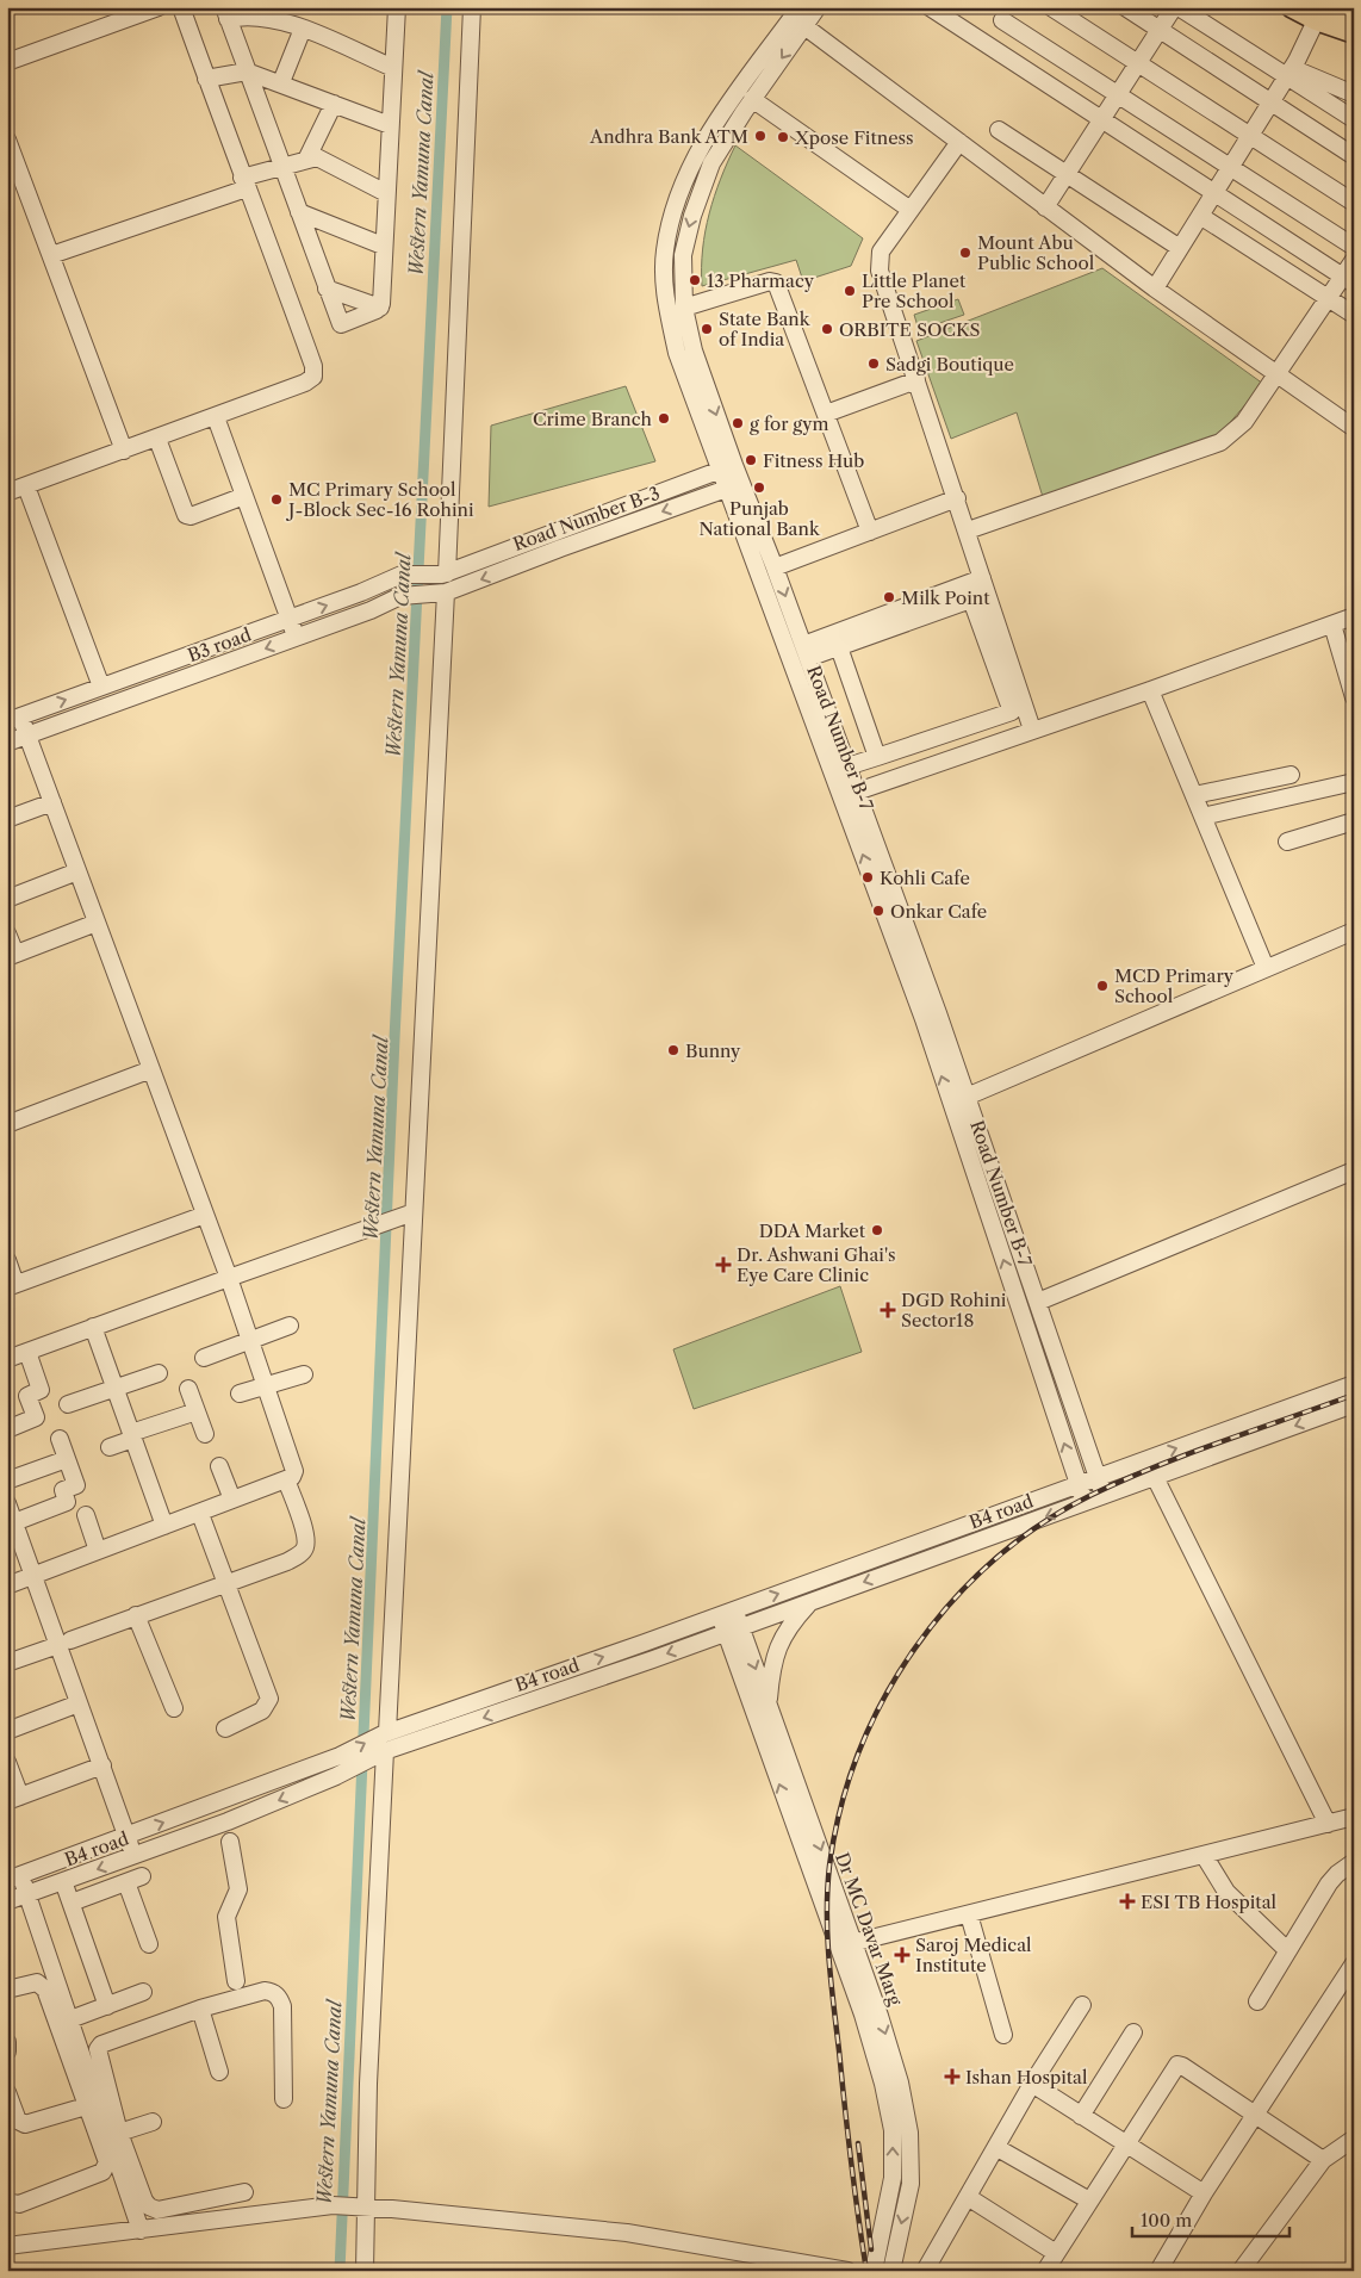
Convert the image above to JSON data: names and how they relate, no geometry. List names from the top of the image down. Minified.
{"streets":{"street":["Road Number B-3","B3 road","Road Number B-7","B4 road","Dr MC Davar Marg"]},"crossings":[["Road Number B-3","B3 road"],["Road Number B-3","Road Number B-7"],["Road Number B-7","B4 road"],["B4 road","Dr MC Davar Marg"]],"water":["Western Yamuna Canal"],"places":{"other":["Andhra Bank ATM","Xpose Fitness","Mount Abu Public School","13 Pharmacy","Little Planet Pre School","State Bank of India","ORBITE SOCKS","Sadgi Boutique","Crime Branch","g for gym","Fitness Hub","Punjab National Bank","MC Primary School J-Block Sec-16 Rohini","Milk Point","Kohli Cafe","Onkar Cafe","MCD Primary School","Bunny","DDA Market"],"health":["Dr. Ashwani Ghai's Eye Care Clinic","DGD Rohini Sector18","ESI TB Hospital","Saroj Medical Institute","Ishan Hospital"]},"scale_bar":"100 m"}
